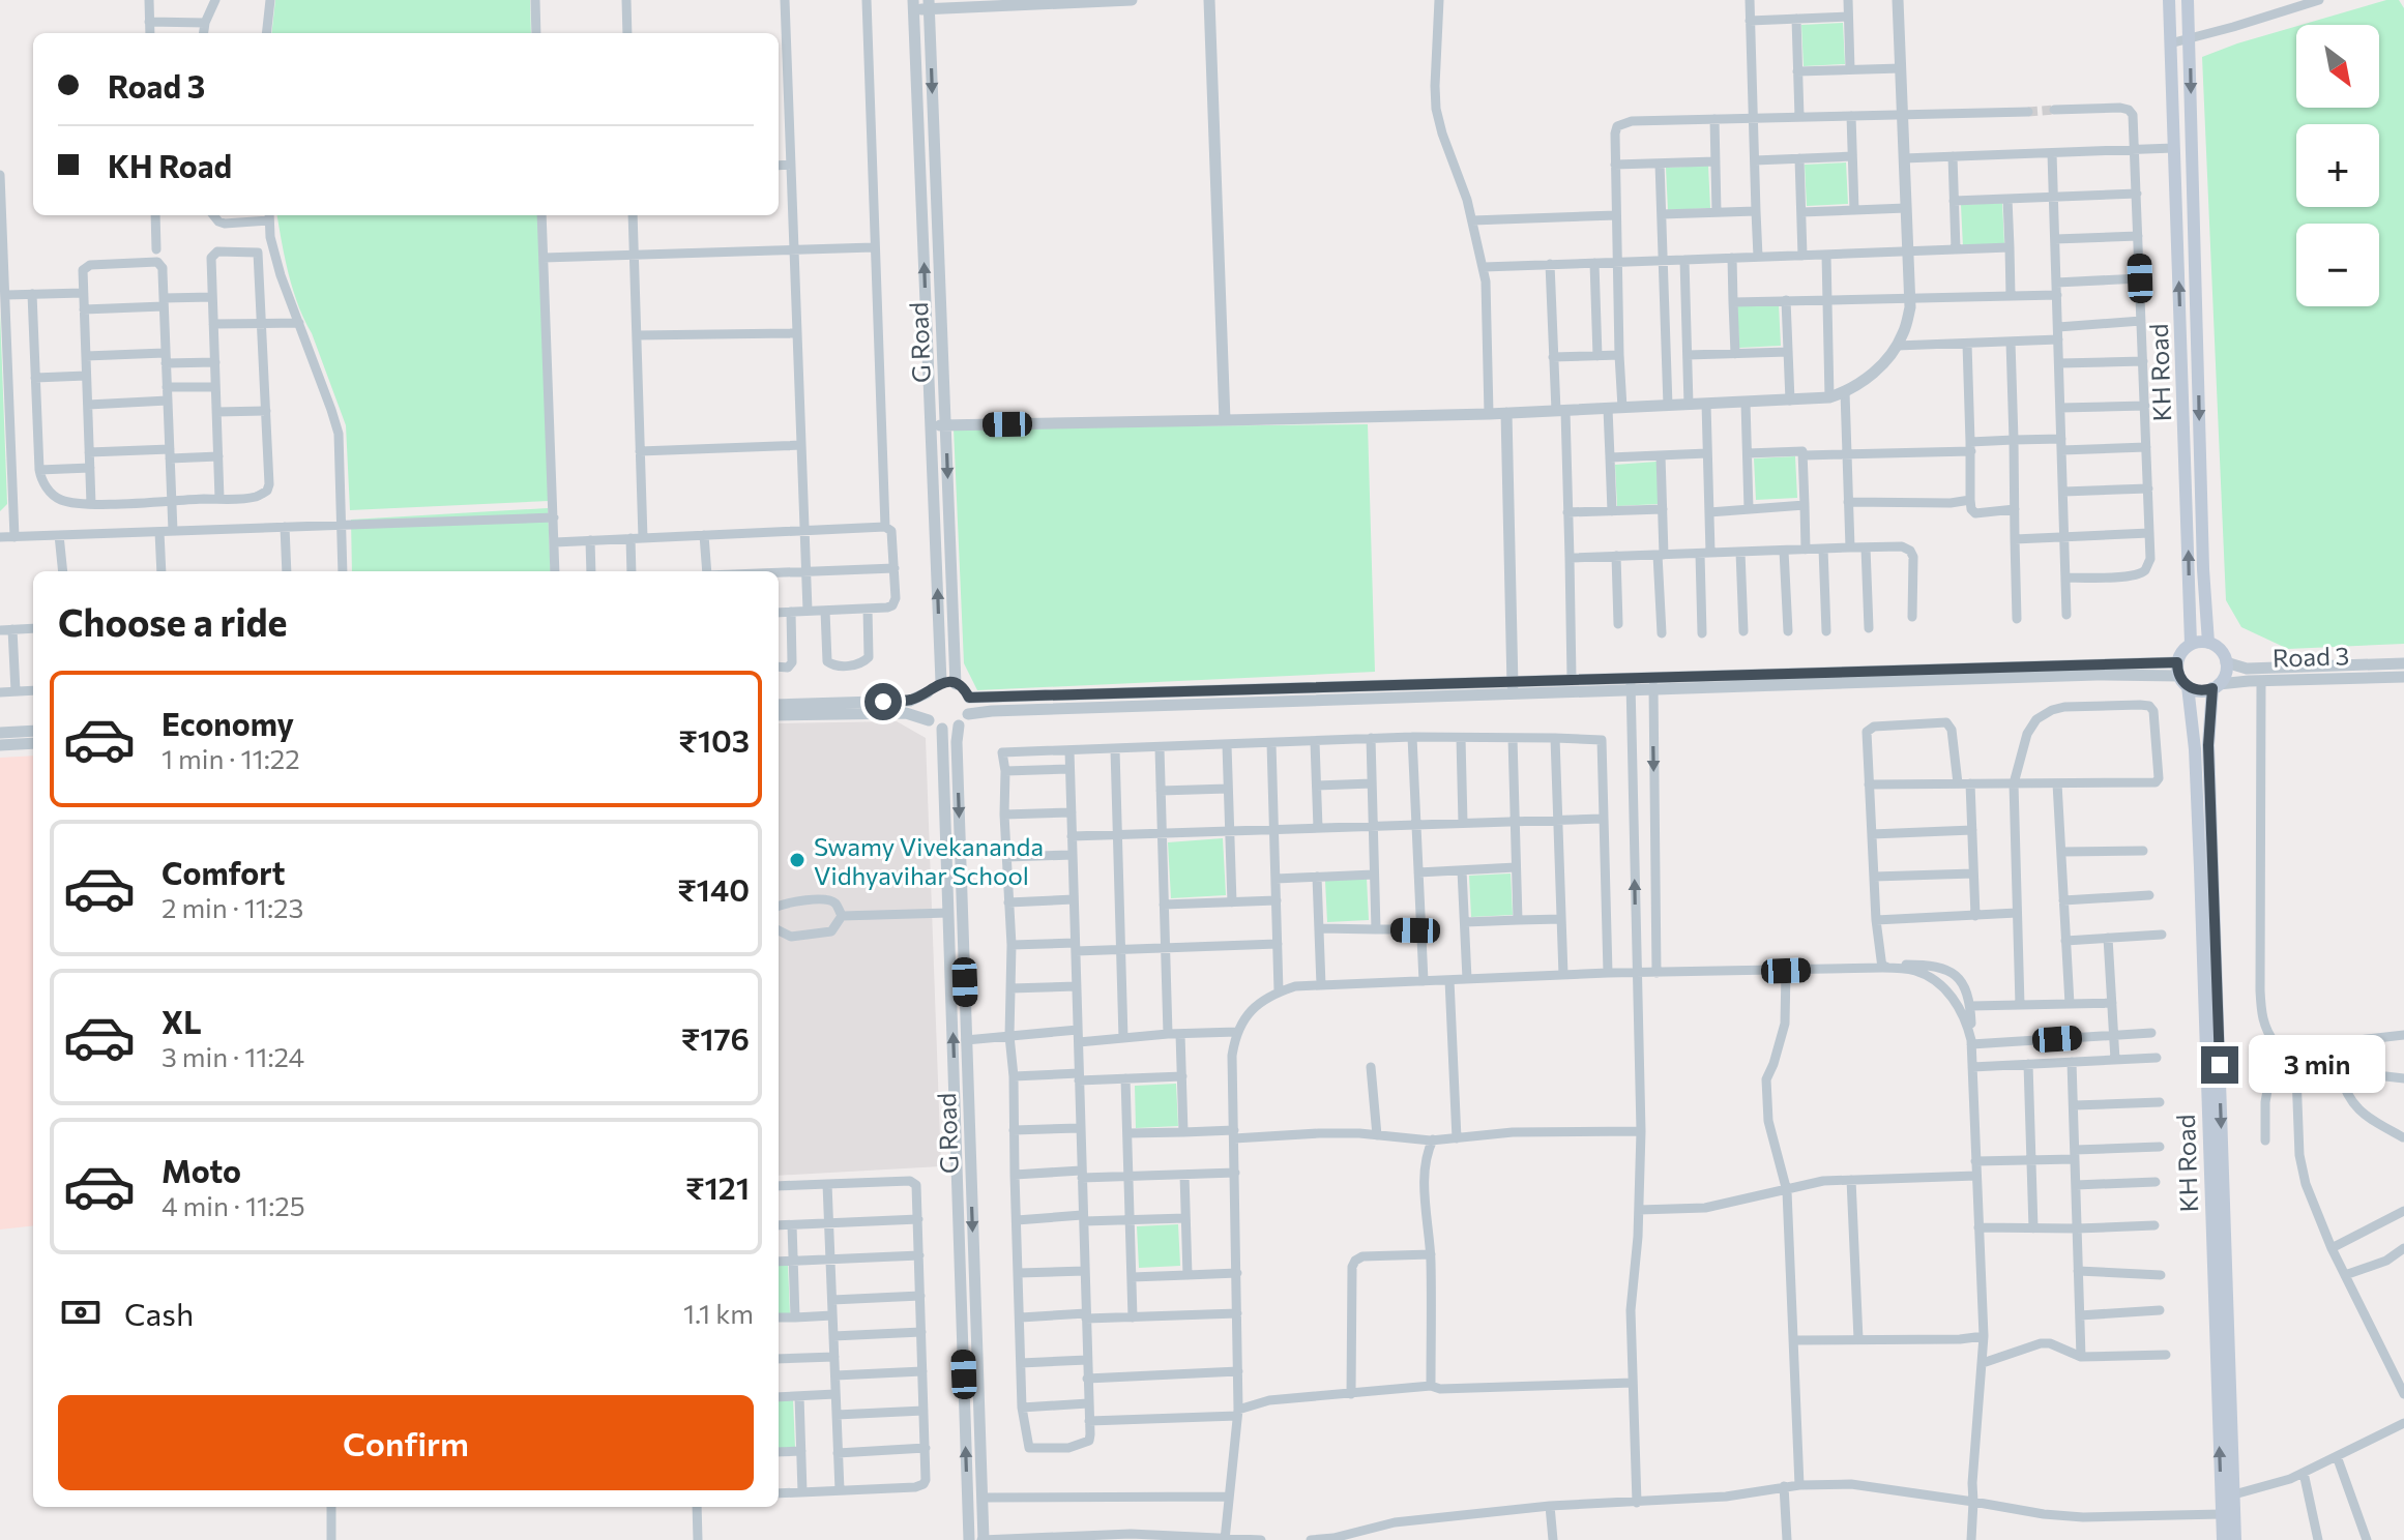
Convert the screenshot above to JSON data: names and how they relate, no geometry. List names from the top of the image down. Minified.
{"streets":{"main road":["KH Road"],"street":["G Road","Road 3"]},"crossings":[["KH Road","Road 3"]],"places":["Swamy Vivekananda Vidhyavihar School"],"north":"bottom right","page":{"map_buttons":["+","−"],"banner":["Road 3","KH Road"],"heading":"Choose a ride","list":[{"name":"Economy","note":"1 min · 11:22","value":"₹103"},{"name":"Comfort","note":"2 min · 11:23","value":"₹140"},{"name":"XL","note":"3 min · 11:24","value":"₹176"},{"name":"Moto","note":"4 min · 11:25","value":"₹121"}],"bubble":"3 min","pay":["Cash","1.1 km"],"buttons":"Confirm"}}
